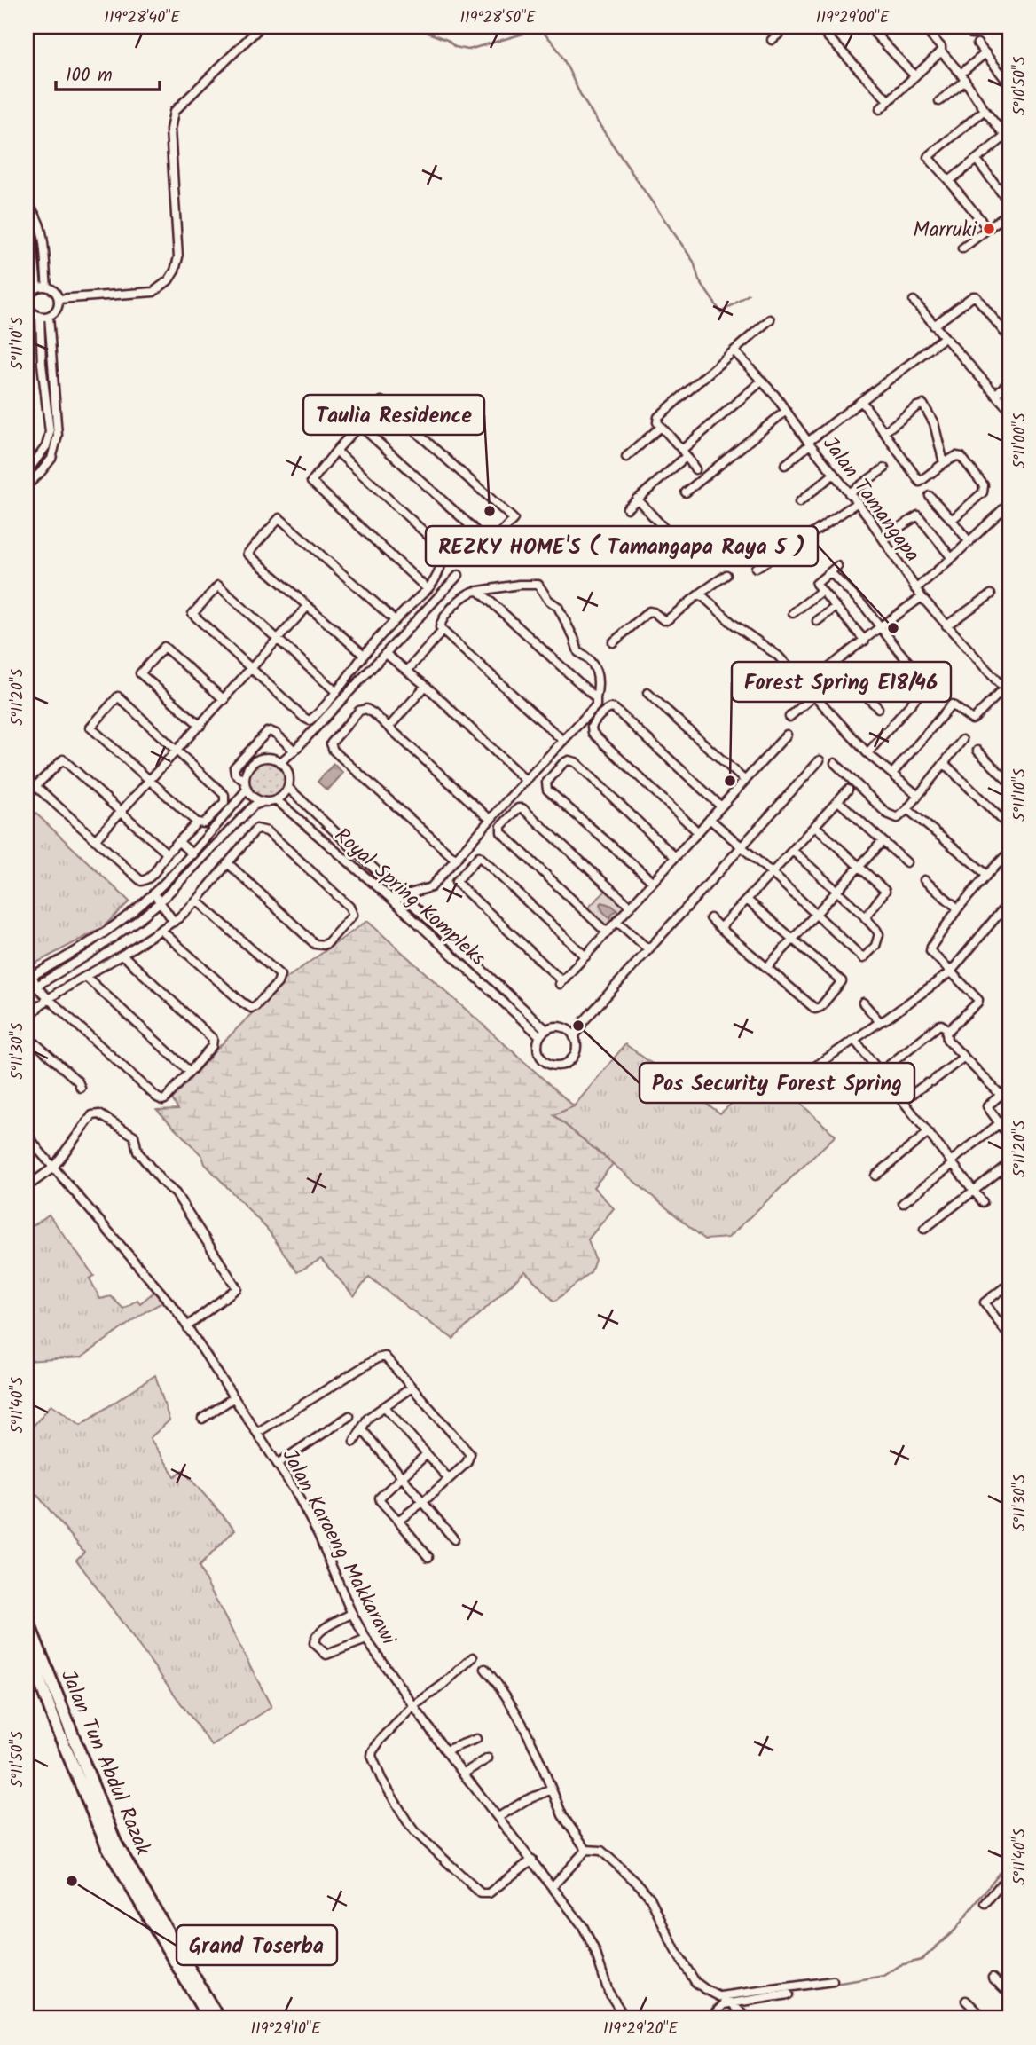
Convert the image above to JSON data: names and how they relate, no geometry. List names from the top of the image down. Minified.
{"streets":{"main road":["Jalan Tun Abdul Razak"],"street":["Jalan Tamangapa","Royal Spring Kompleks","Jalan Karaeng Makkarawi"]},"places":["Marruki","Taulia Residence","REZKY HOME'S ( Tamangapa Raya 5 )","Forest Spring E18/46","Pos Security Forest Spring","Grand Toserba"],"scale_bar":"100 m","coordinates":["119°28'40\"E","119°28'50\"E","119°29'00\"E","5°10'50\"S","5°11'10\"S","5°11'00\"S","5°11'20\"S","5°11'30\"S","5°11'40\"S","5°11'50\"S","119°29'10\"E","119°29'20\"E"]}
